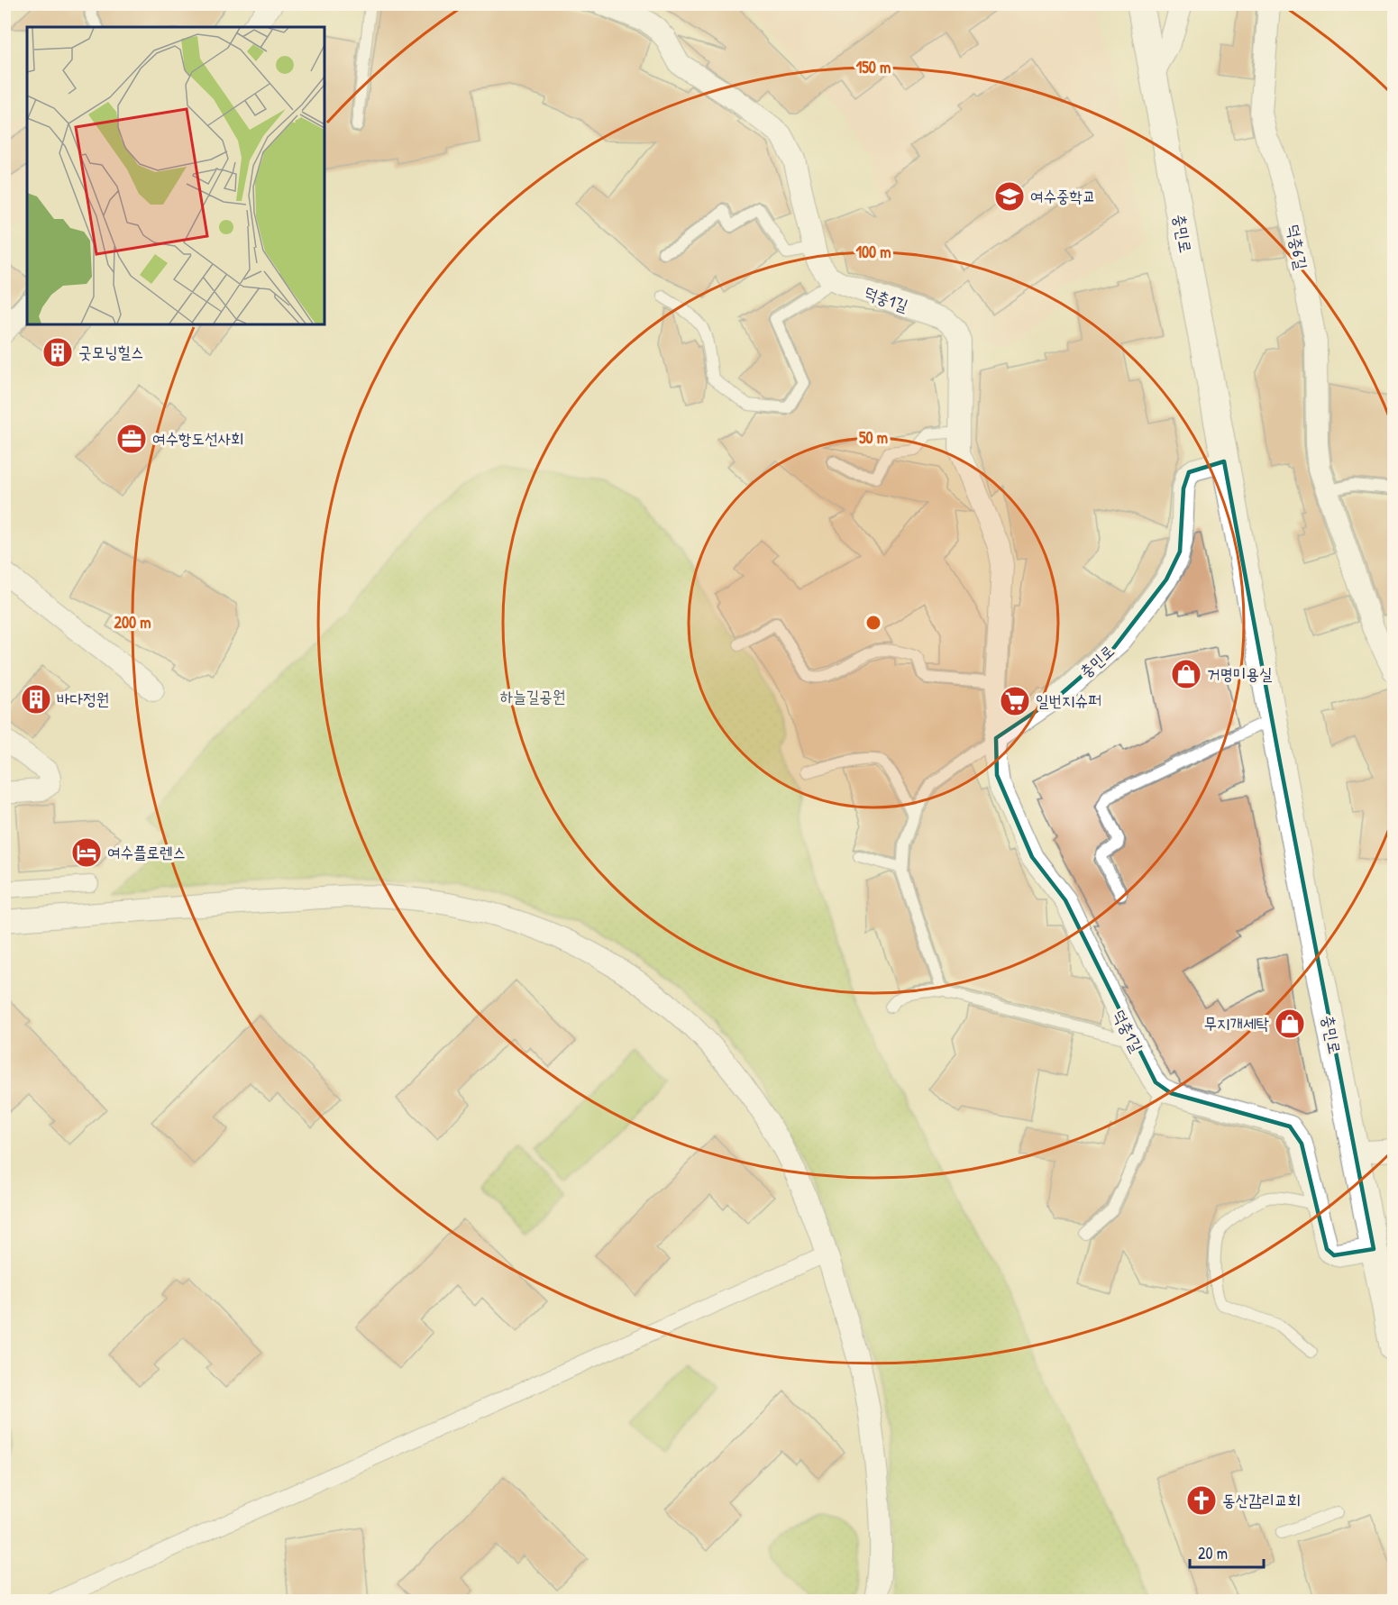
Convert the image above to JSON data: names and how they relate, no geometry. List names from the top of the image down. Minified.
{"streets":{"street":["충민로","덕충6길","덕충1길"]},"crossings":[["충민로","덕충1길"]],"parks":["하늘길공원"],"places":{"school or university":["여수중학교"],"building":["굿모닝힐스","바다정원"],"office":["여수항도선사회"],"shop":["거명미용실","무지개세탁"],"supermarket":["일번지슈퍼"],"hotel":["여수플로렌스"],"church":["동산감리교회"]},"scale_bar":"20 m","rings":["150 m","100 m","50 m","200 m"]}
